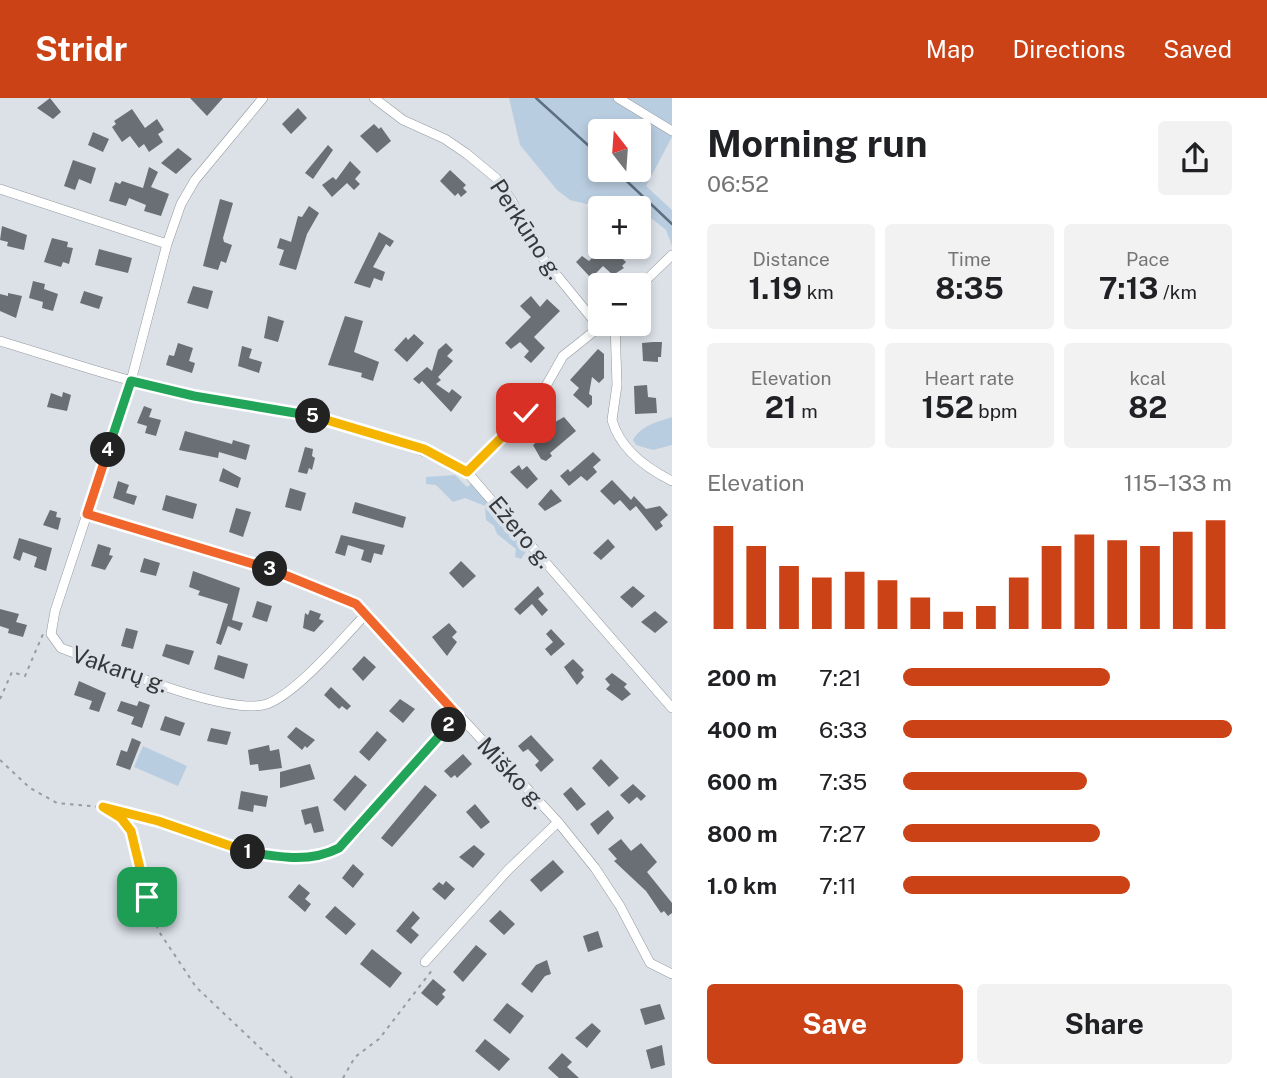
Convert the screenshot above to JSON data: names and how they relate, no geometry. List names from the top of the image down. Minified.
{"streets":{"street":["Perkūno g.","Ežero g.","Vakarų g.","Miško g."]},"crossings":[["Ežero g.","Vakarų g."],["Vakarų g.","Miško g."]],"north":"top","page":{"header":"Stridr","nav":["Map","Directions","Saved"],"heading":["Morning run","06:52"],"map_buttons":["+","−"],"stats":[["Distance","1.19 km"],["Time","8:35"],["Pace","7:13 /km"],["Elevation","21 m"],["Heart rate","152 bpm"],["kcal","82"]],"pins":["5","4","3","2","1"],"chart":["Elevation","115–133 m"],"list":[{"name":"200 m","note":"7:21"},{"name":"400 m","note":"6:33"},{"name":"600 m","note":"7:35"},{"name":"800 m","note":"7:27"},{"name":"1.0 km","note":"7:11"}],"buttons":["Save","Share"]}}
